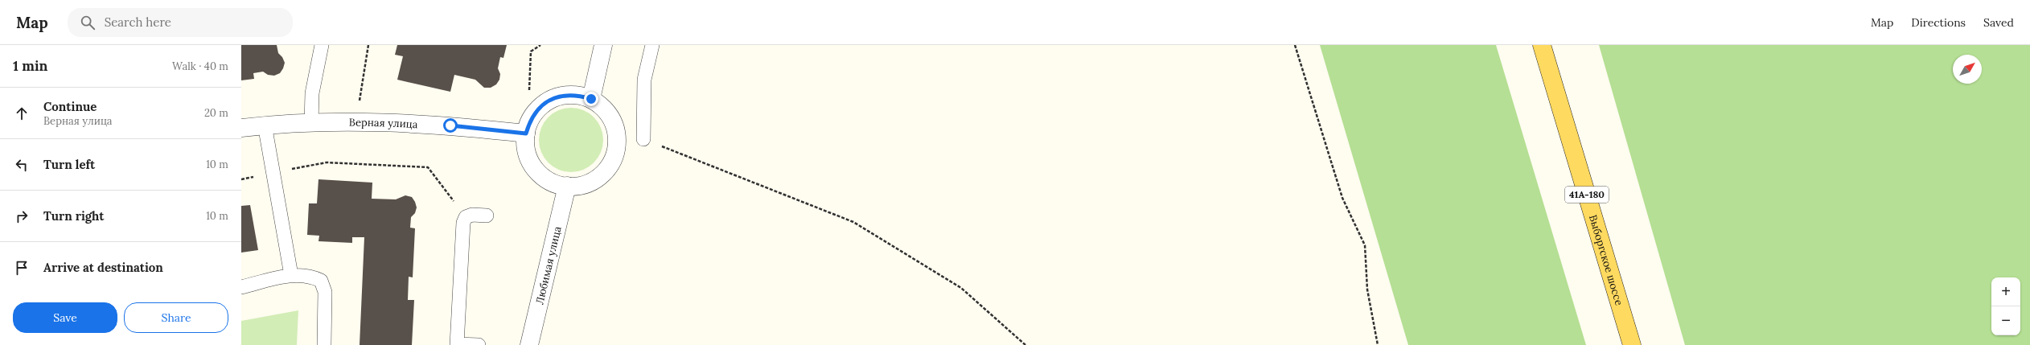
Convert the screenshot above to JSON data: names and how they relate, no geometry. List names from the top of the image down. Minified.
{"streets":{"main road":["41А-180","Выборгское шоссе"],"street":["Верная улица","Любимая улица"]},"crossings":[["Верная улица","Любимая улица"]],"north":"top right","page":{"header":"Map","search":"Search here","nav":["Map","Directions","Saved"],"heading":["1 min","Walk · 40 m"],"list":[["Continue","Верная улица","20 m"],["Turn left","10 m"],["Turn right","10 m"],"Arrive at destination"],"map_buttons":["+","−"],"buttons":["Save","Share"]}}
